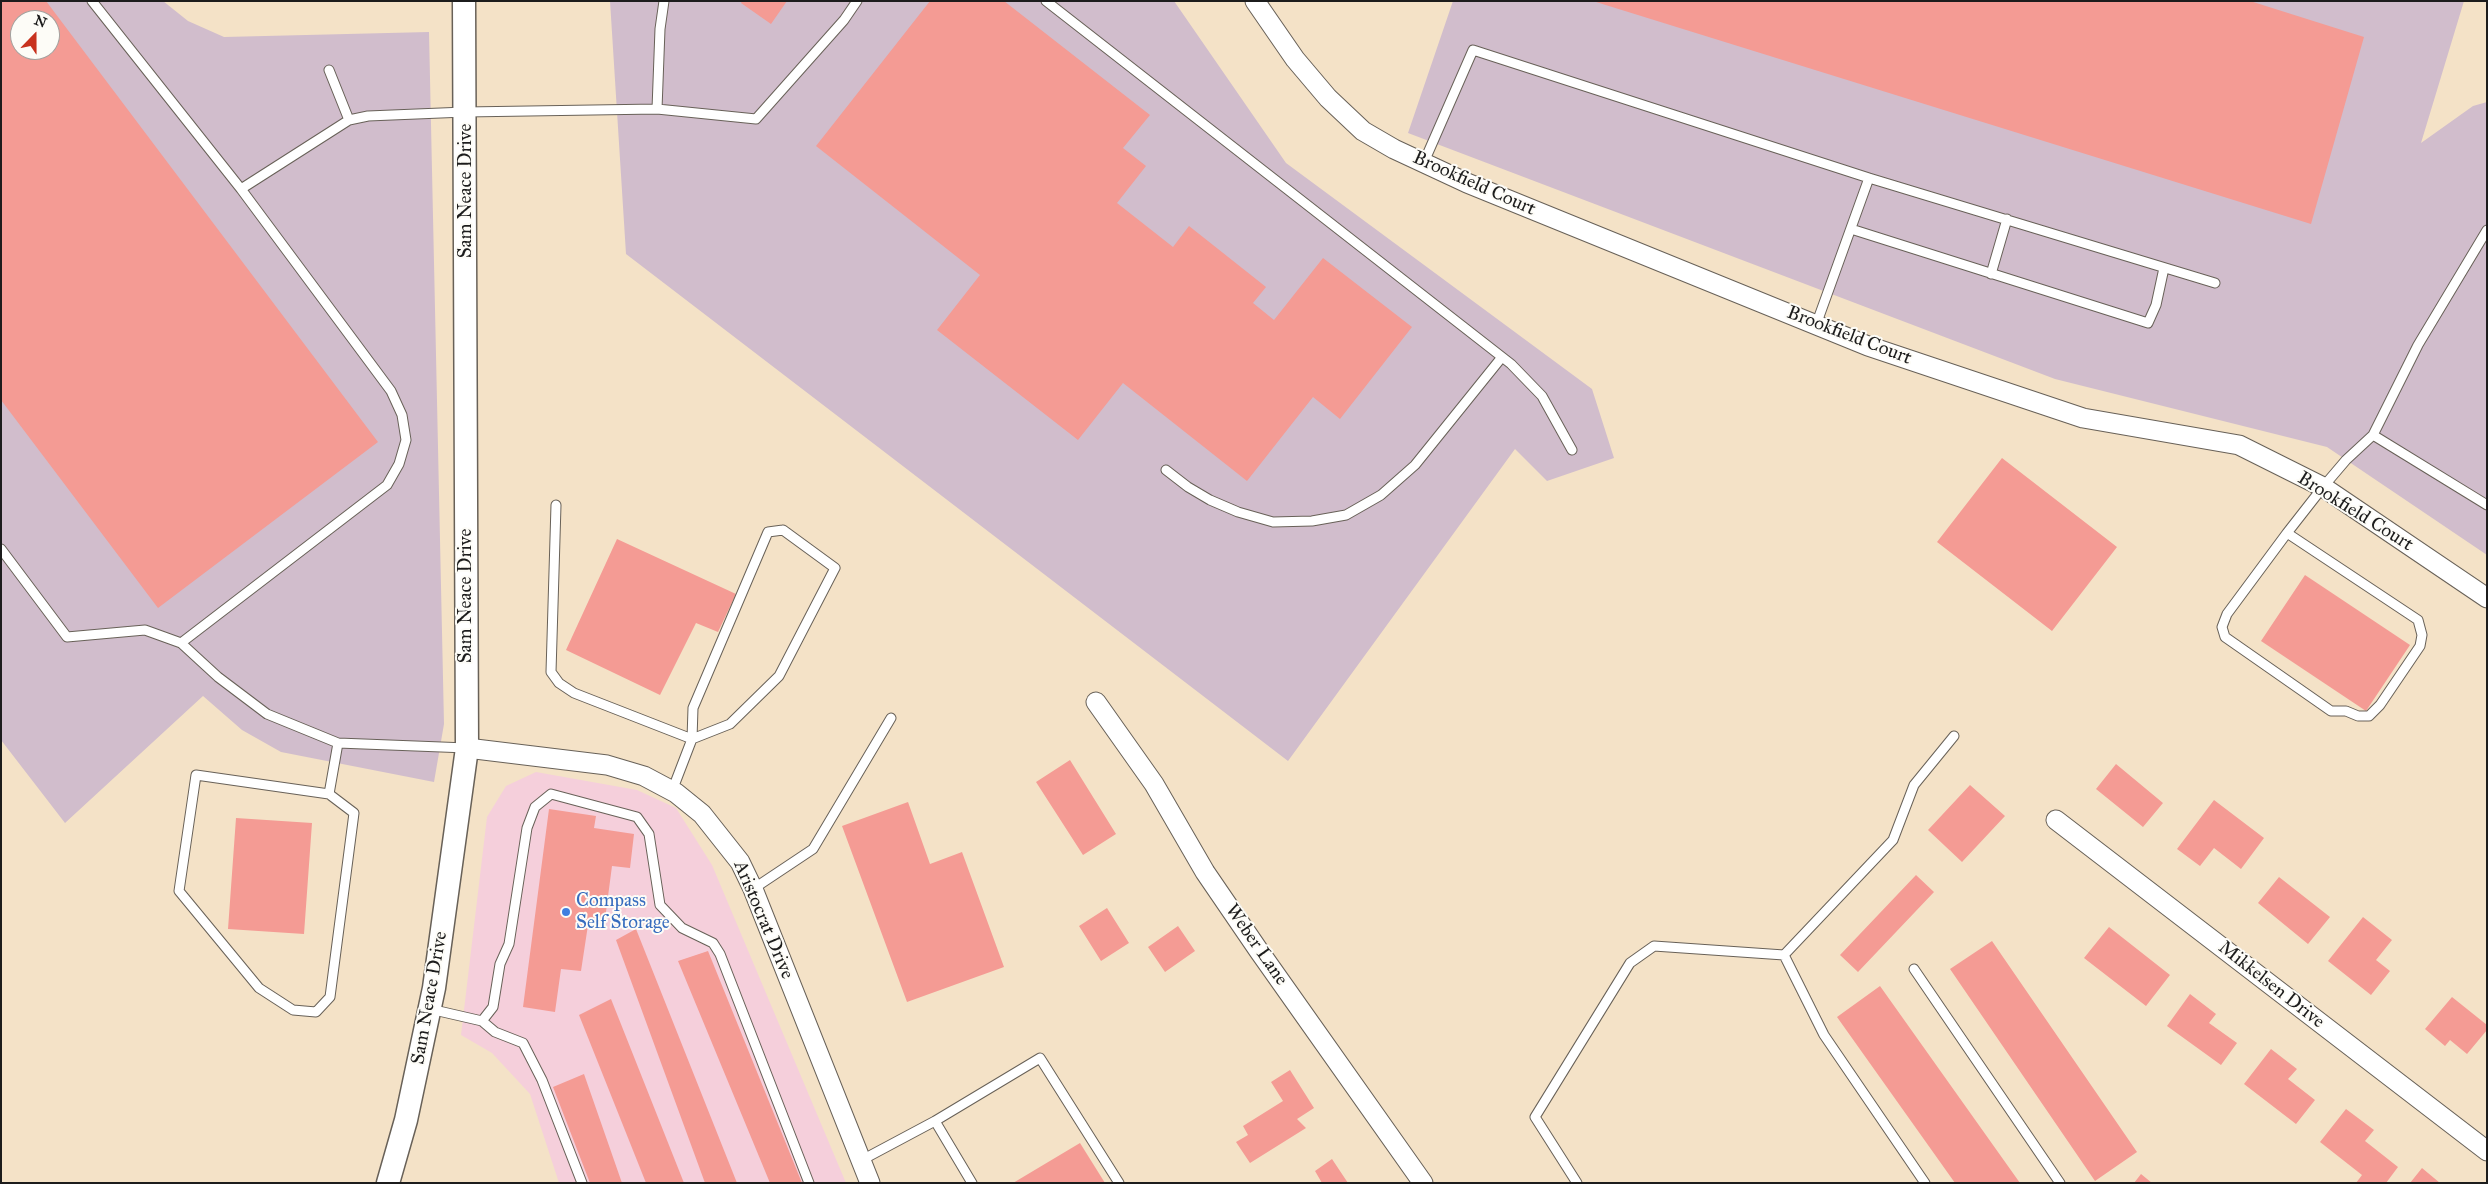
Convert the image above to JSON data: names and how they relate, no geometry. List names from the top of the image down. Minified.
{"streets":{"street":["Brookfield Court","Sam Neace Drive","Aristocrat Drive","Weber Lane","Mikkelsen Drive"]},"crossings":[["Sam Neace Drive","Aristocrat Drive"]],"places":["Compass Self Storage"],"north":"top"}
